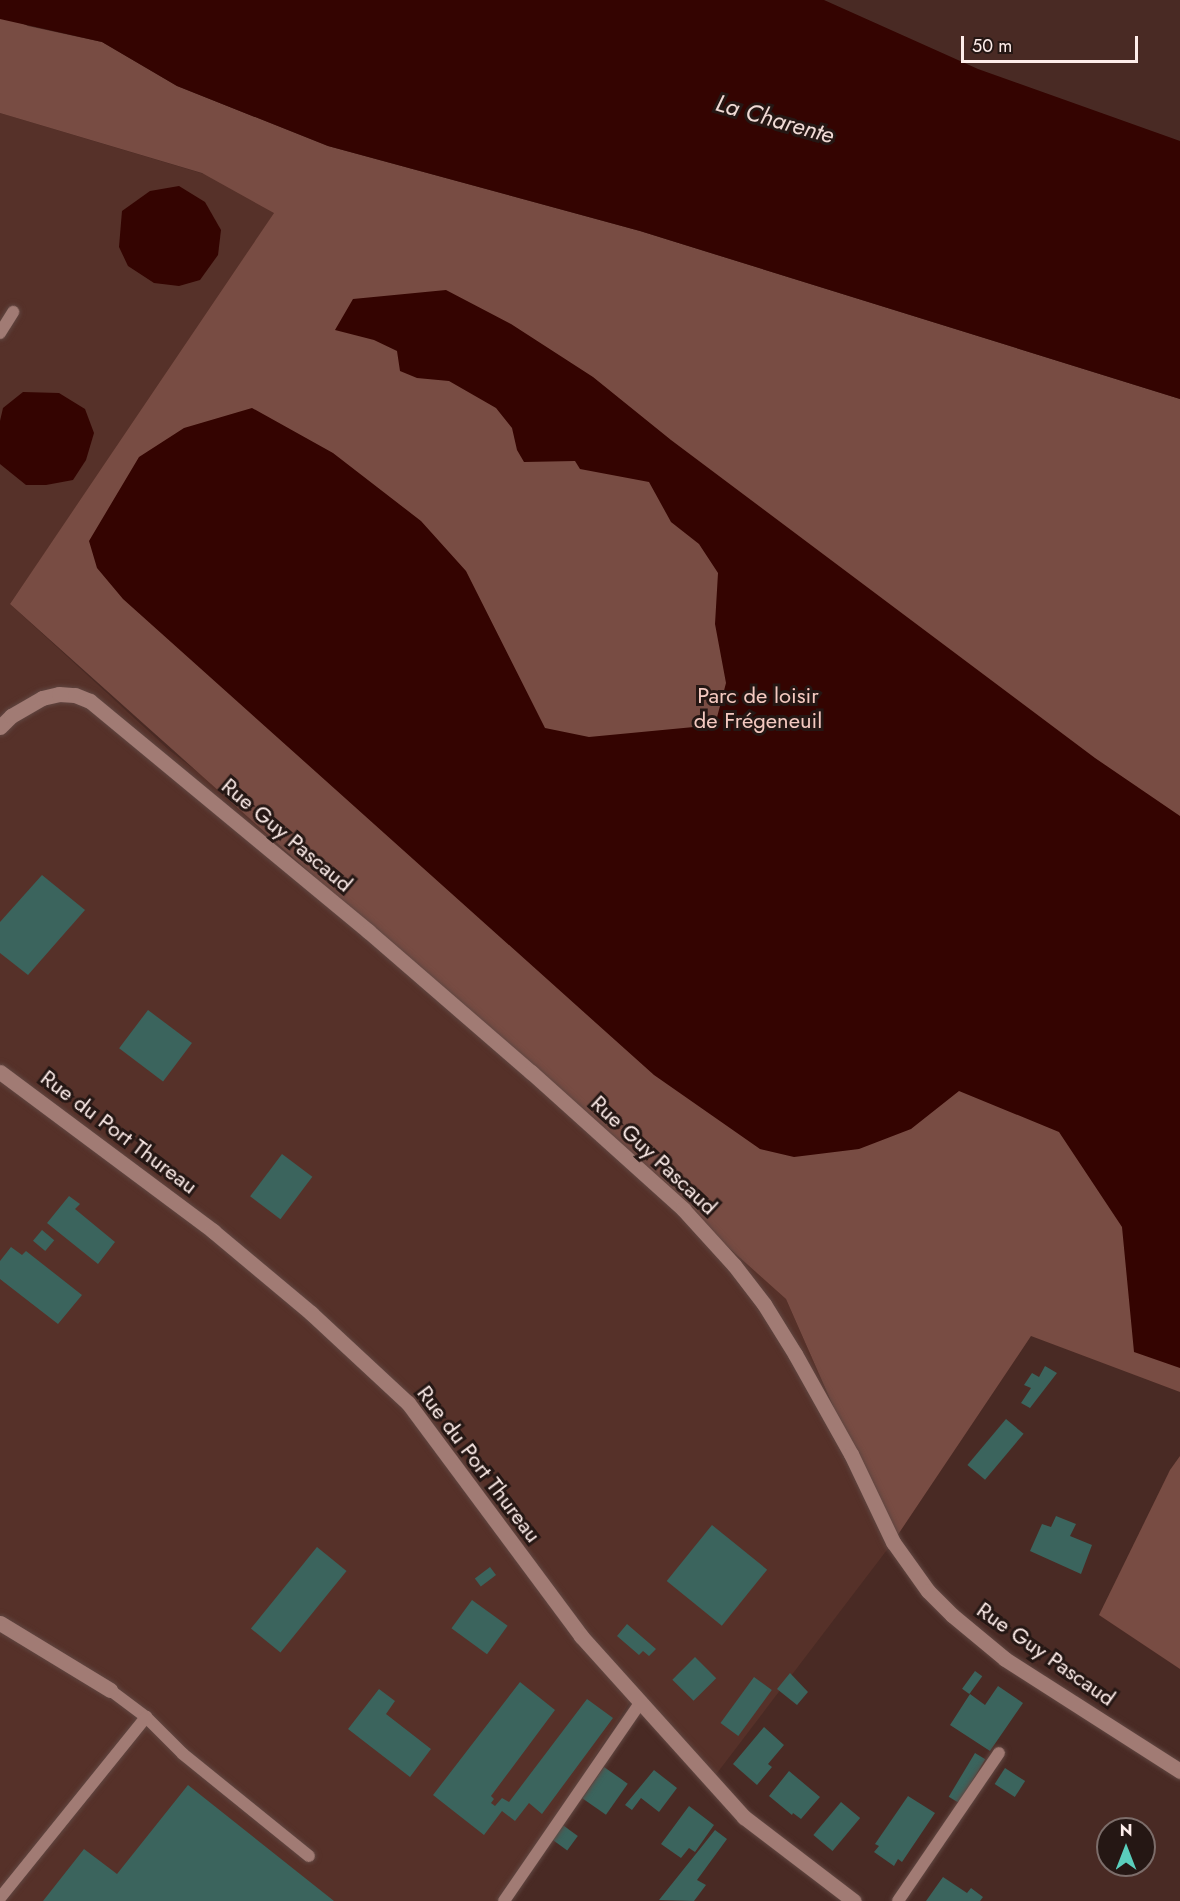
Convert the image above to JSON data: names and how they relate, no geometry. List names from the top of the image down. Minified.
{"streets":{"street":["Rue Guy Pascaud","Rue du Port Thureau"]},"water":["La Charente"],"parks":["Parc de loisir de Frégeneuil"],"scale_bar":"50 m","north":"top"}
